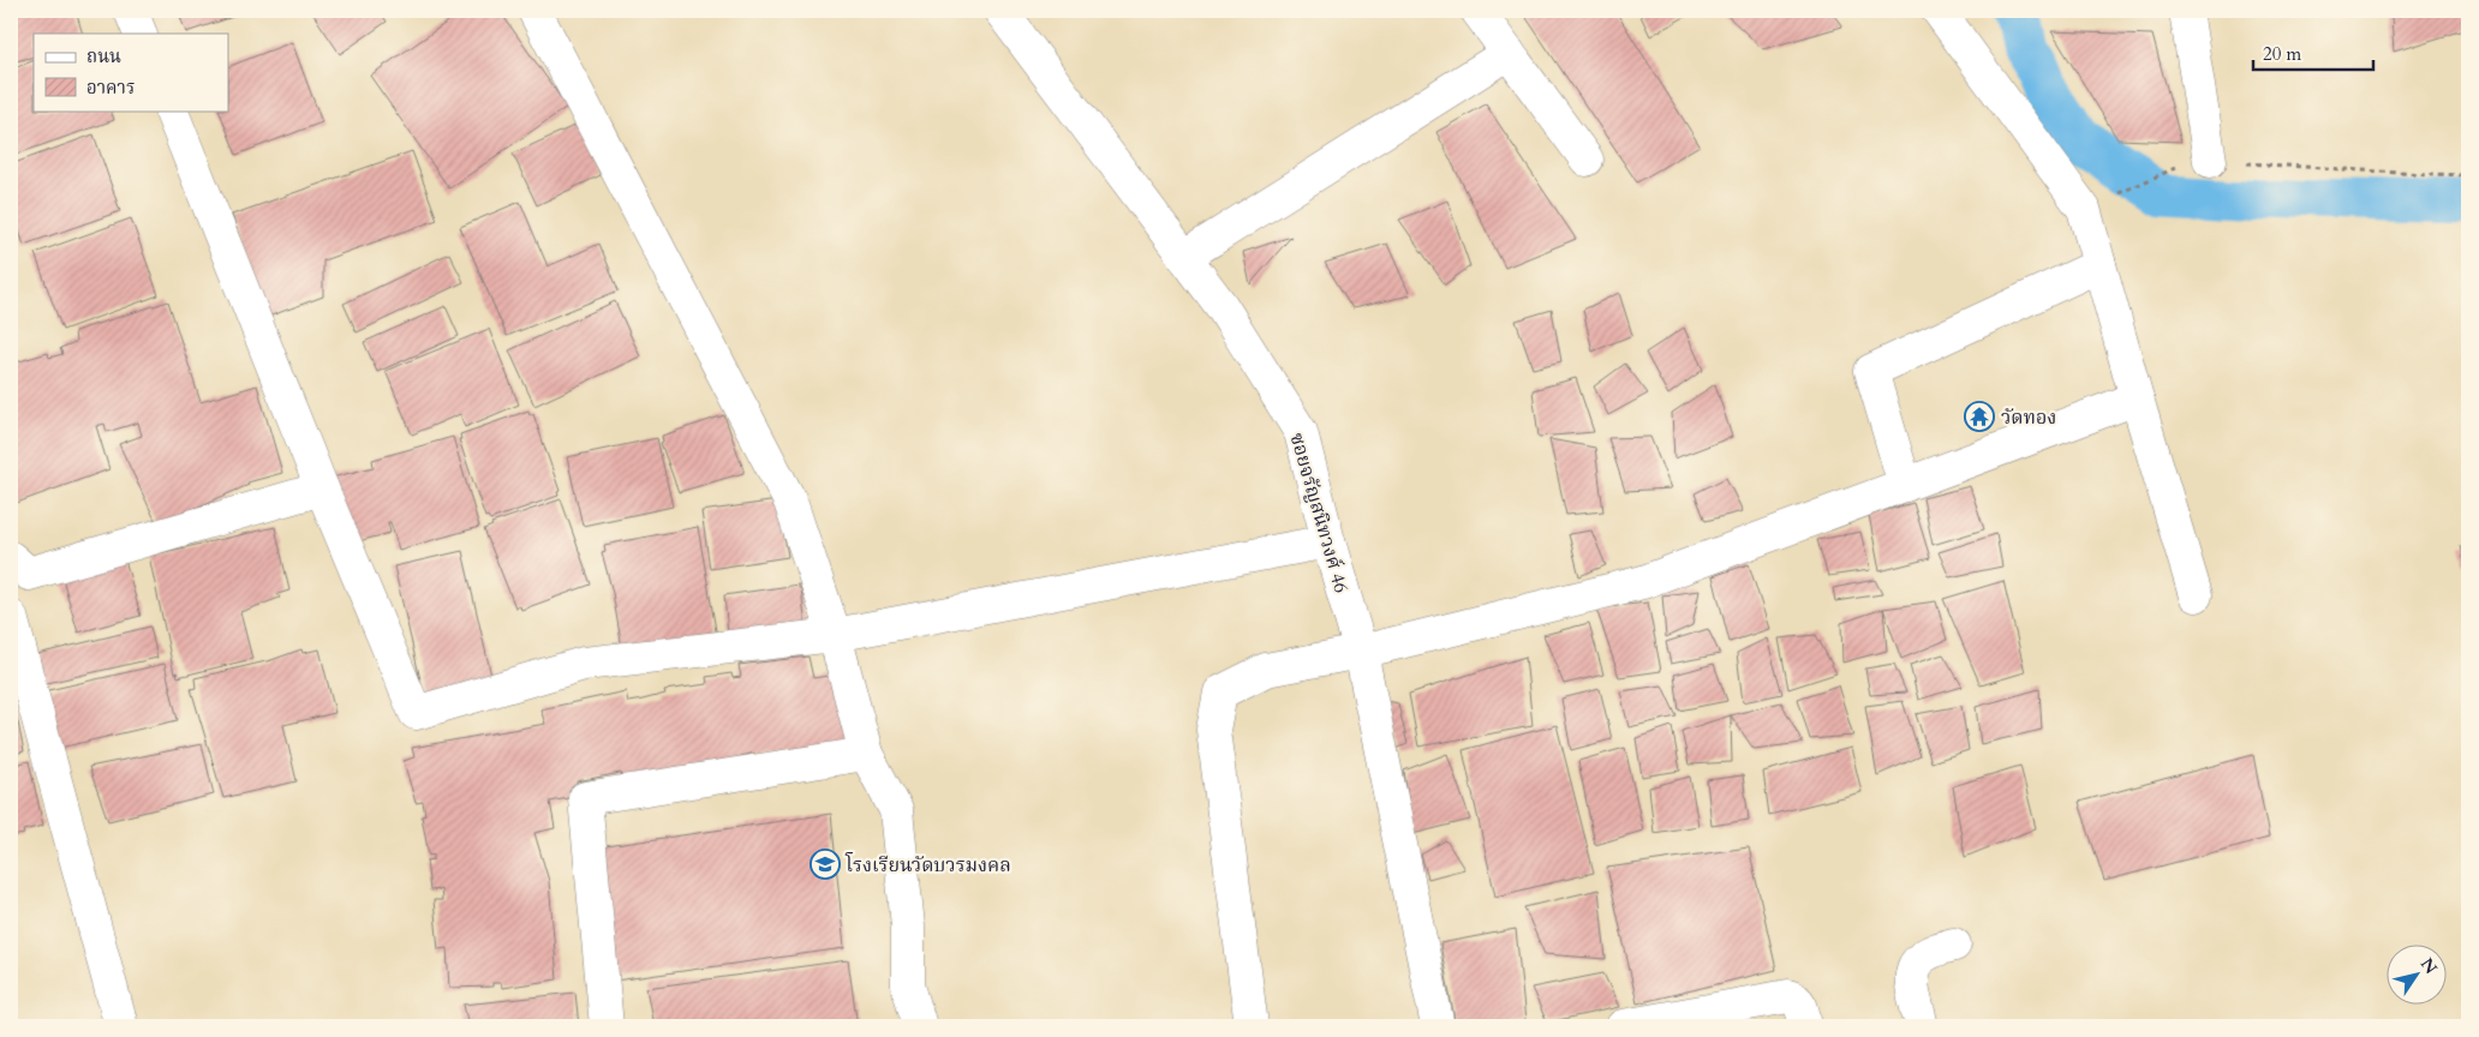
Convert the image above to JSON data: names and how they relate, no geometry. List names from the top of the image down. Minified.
{"streets":{"street":["ซอยจรัญสนิทวงศ์ 46"]},"places":{"temple":["วัดทอง"],"school or university":["โรงเรียนวัดบวรมงคล"]},"legend":["ถนน","อาคาร"],"scale_bar":"20 m","north":"top right"}
